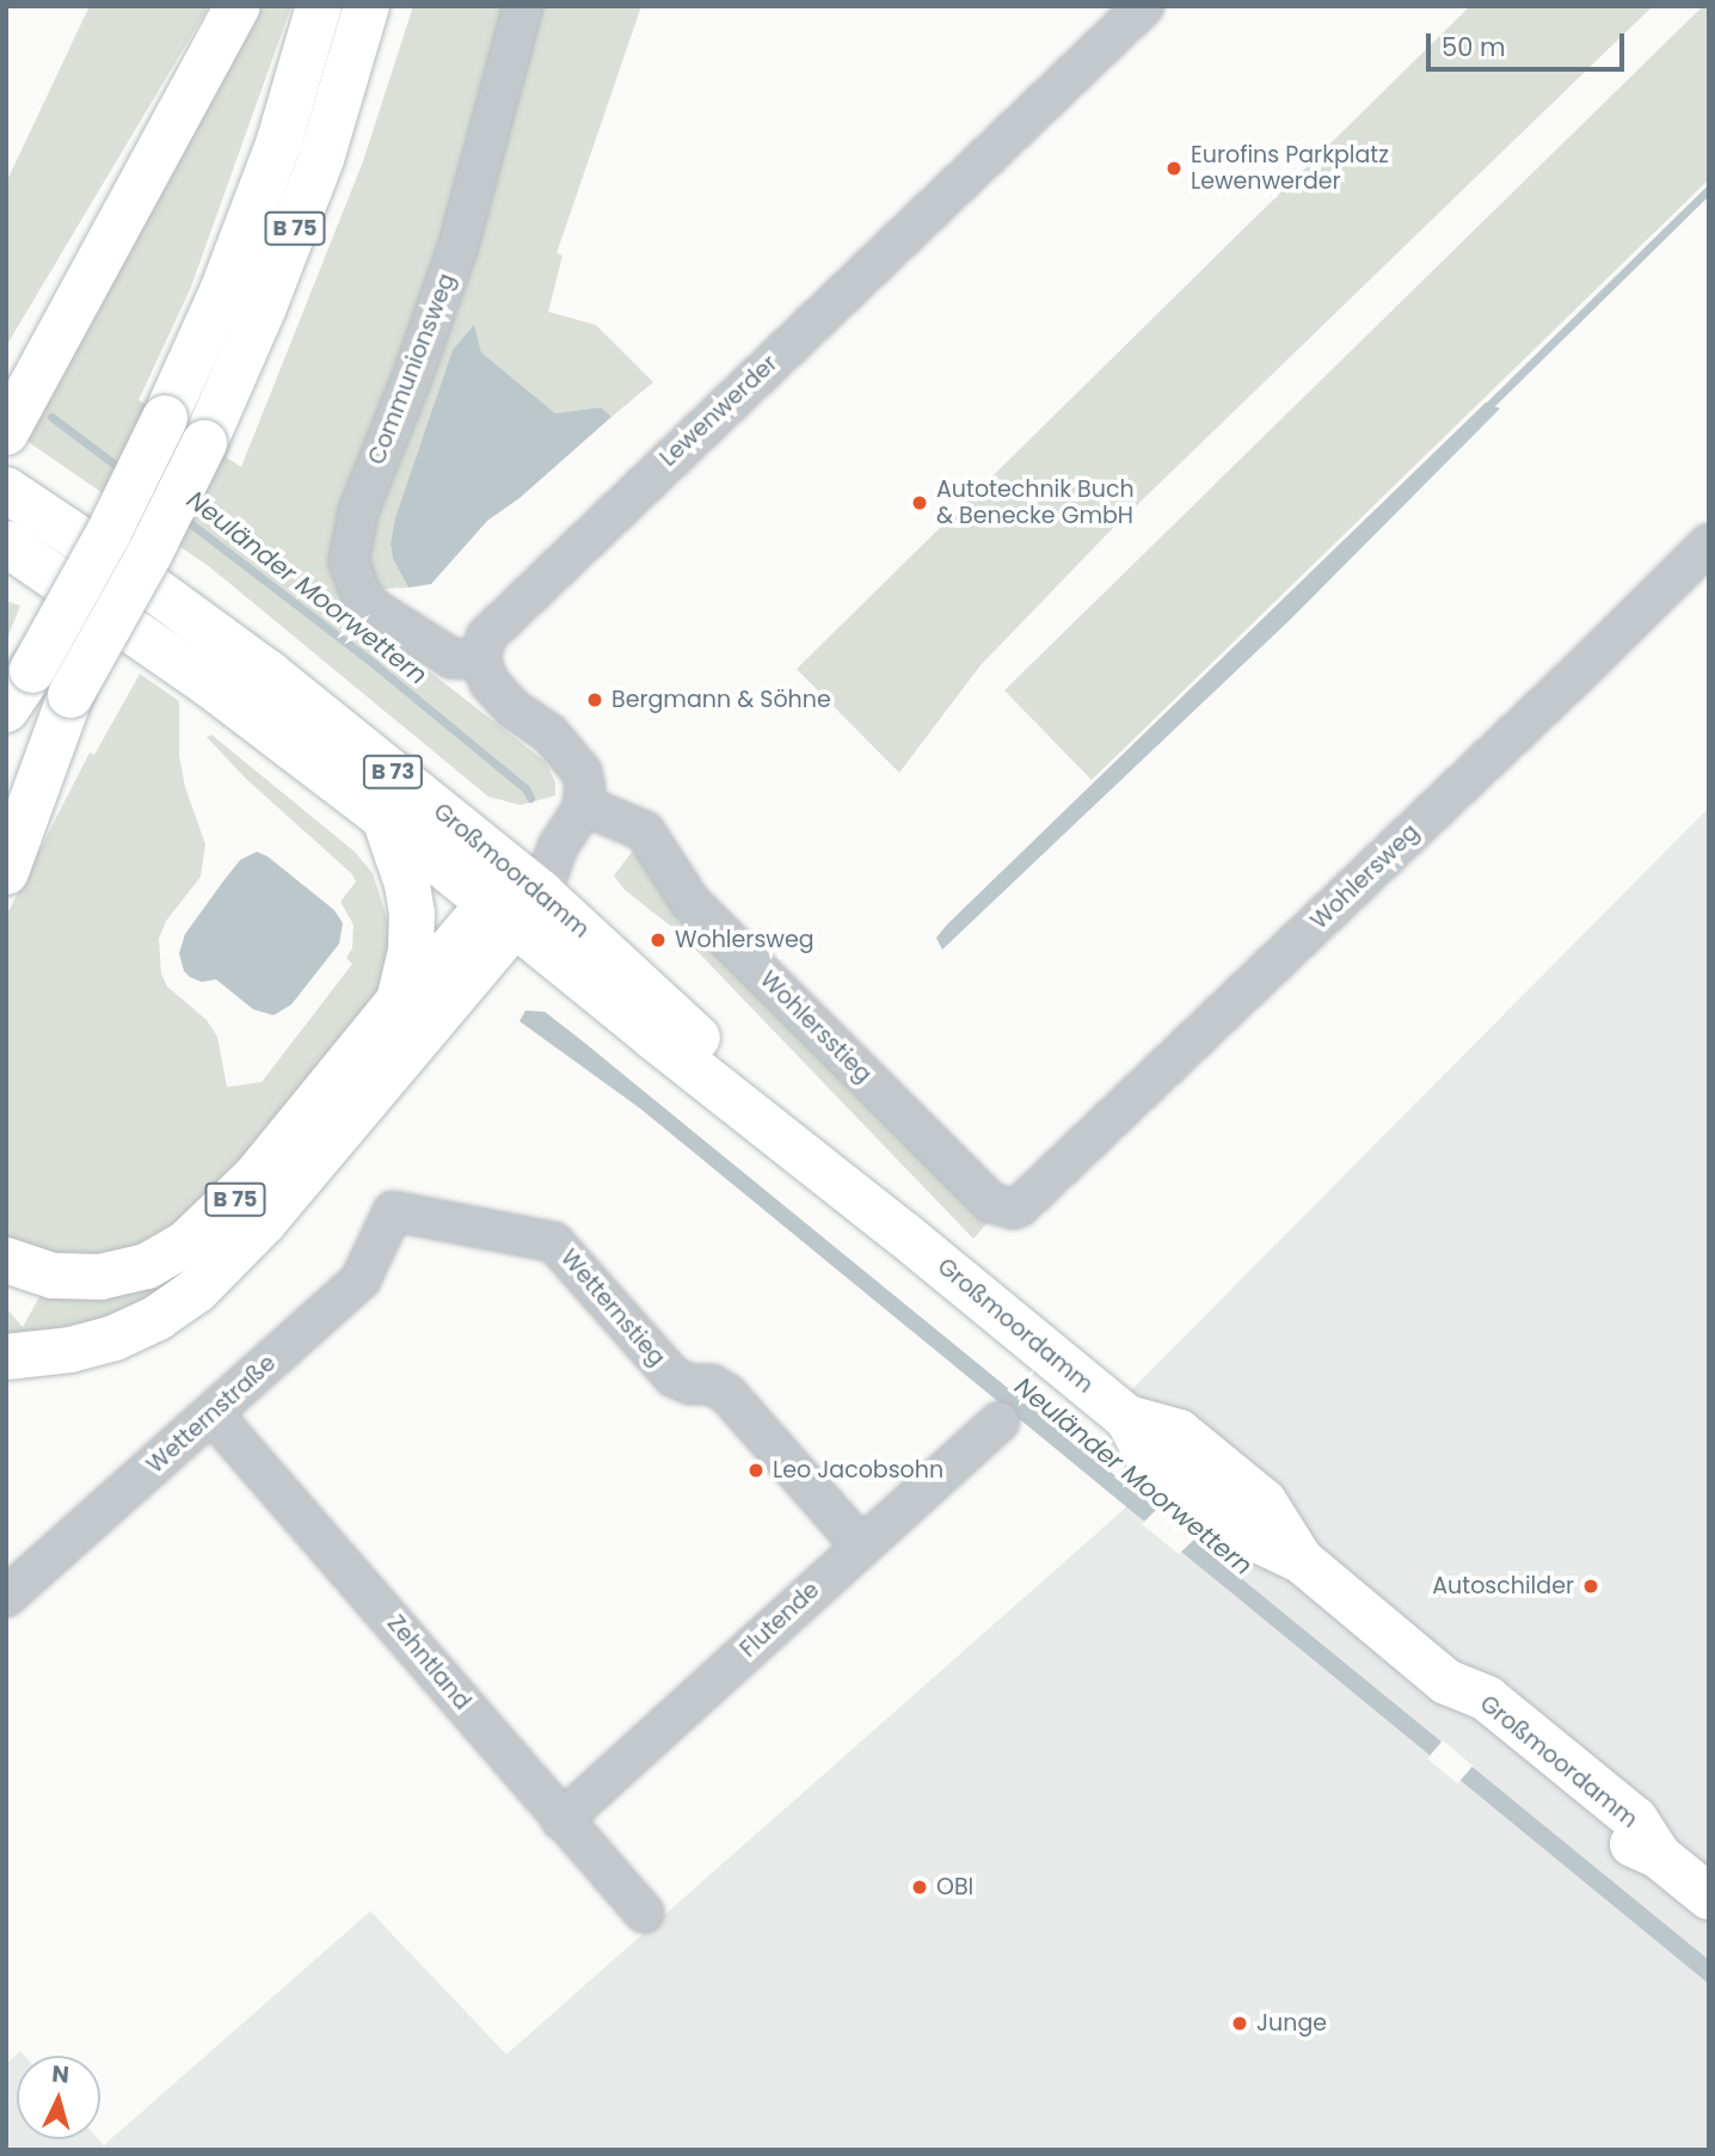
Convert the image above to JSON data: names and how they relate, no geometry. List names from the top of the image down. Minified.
{"streets":{"main road":["B 75","B 73","Großmoordamm"],"street":["Communionsweg","Lewenwerder","Wohlersweg","Wohlersstieg","Wetternstieg","Wetternstraße","Flutende","Zehntland"]},"crossings":[["B 75","Großmoordamm"],["Communionsweg","Lewenwerder"],["Wohlersweg","Wohlersstieg"],["Wetternstieg","Wetternstraße"],["Wetternstieg","Flutende"],["Wetternstraße","Zehntland"],["Flutende","Zehntland"]],"water":["Neuländer Moorwettern"],"places":["Eurofins Parkplatz Lewenwerder","Autotechnik Buch & Benecke GmbH","Bergmann & Söhne","Wohlersweg","Leo Jacobsohn","Autoschilder","OBI","Junge"],"scale_bar":"50 m","north":"top"}
